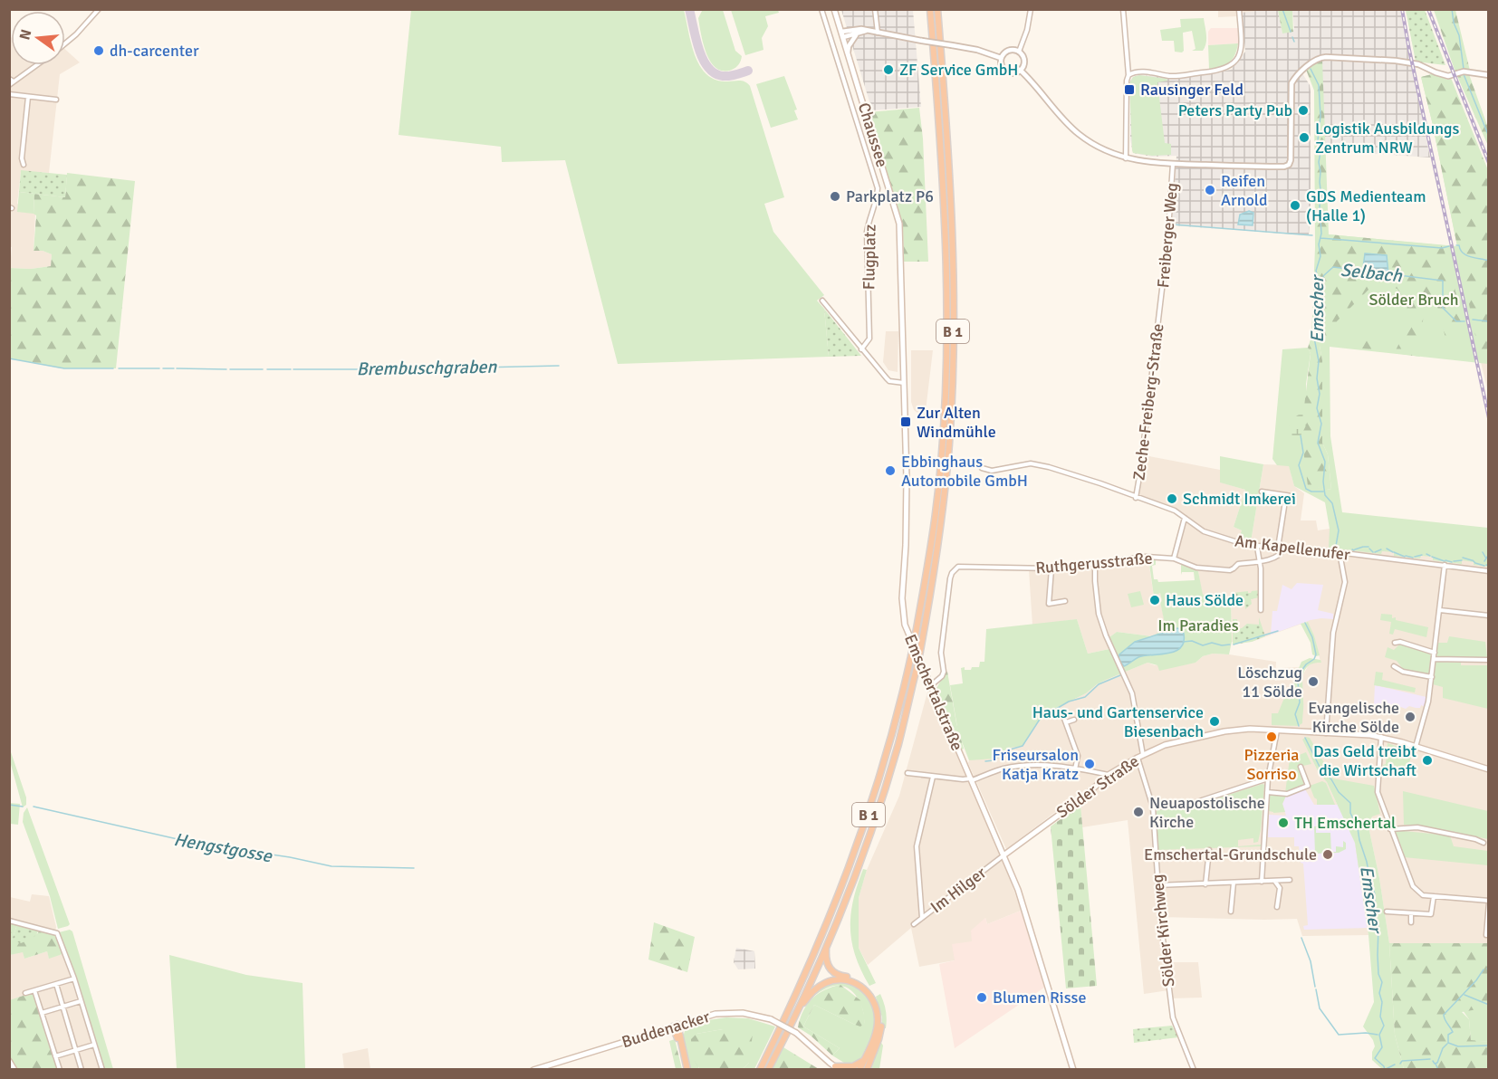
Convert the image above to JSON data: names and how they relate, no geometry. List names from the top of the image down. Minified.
{"streets":{"highway":["B 1"],"main road":["Chaussee","Emschertalstraße","Sölder Straße","Buddenacker"],"street":["Freiberger Weg","Flugplatz","Zeche-Freiberg-Straße","Am Kapellenufer","Ruthgerusstraße","Im Hilger","Sölder Kirchweg"]},"crossings":[["Chaussee","Emschertalstraße"],["Freiberger Weg","Zeche-Freiberg-Straße"],["Zeche-Freiberg-Straße","Am Kapellenufer"],["Am Kapellenufer","Ruthgerusstraße"],["Ruthgerusstraße","Emschertalstraße"],["Ruthgerusstraße","Sölder Kirchweg"],["Emschertalstraße","Sölder Straße"],["Emschertalstraße","Im Hilger"],["Sölder Straße","Im Hilger"],["Sölder Straße","Sölder Kirchweg"]],"water":["Selbach","Emscher","Brembuschgraben","Hengstgosse"],"parks":["Sölder Bruch","Im Paradies"],"places":{"other":["dh-carcenter","ZF Service GmbH","Peters Party Pub","Logistik Ausbildungs Zentrum NRW","Reifen Arnold","Parkplatz P6","GDS Medienteam (Halle 1)","Ebbinghaus Automobile GmbH","Schmidt Imkerei","Haus Sölde","Löschzug 11 Sölde","Evangelische Kirche Sölde","Haus- und Gartenservice Biesenbach","Pizzeria Sorriso","Das Geld treibt die Wirtschaft","Friseursalon Katja Kratz","Neuapostolische Kirche","TH Emschertal","Emschertal-Grundschule","Blumen Risse"],"transit":["Rausinger Feld","Zur Alten Windmühle"]},"north":"left"}
